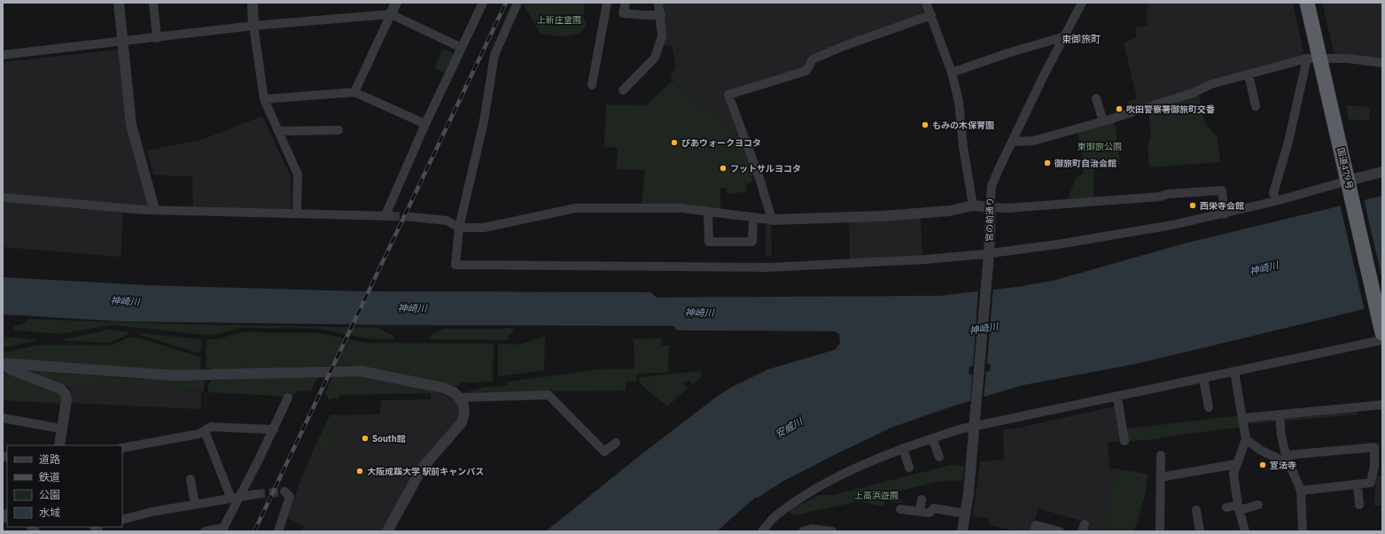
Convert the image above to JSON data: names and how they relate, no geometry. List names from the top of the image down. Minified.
{"streets":{"highway":["国道479号"],"street":["宮の前通り"]},"districts":["東御旅町"],"water":["神崎川","安威川"],"parks":["上新庄霊園","東御旅公園","上高浜遊園"],"places":["吹田警察署御旅町交番","もみの木保育園","ぴあウォークヨコタ","御旅町自治会館","フットサルヨコタ","西栄寺会館","South館","宣法寺","大阪成蹊大学 駅前キャンパス"],"legend":["道路","鉄道","公園","水域"]}
